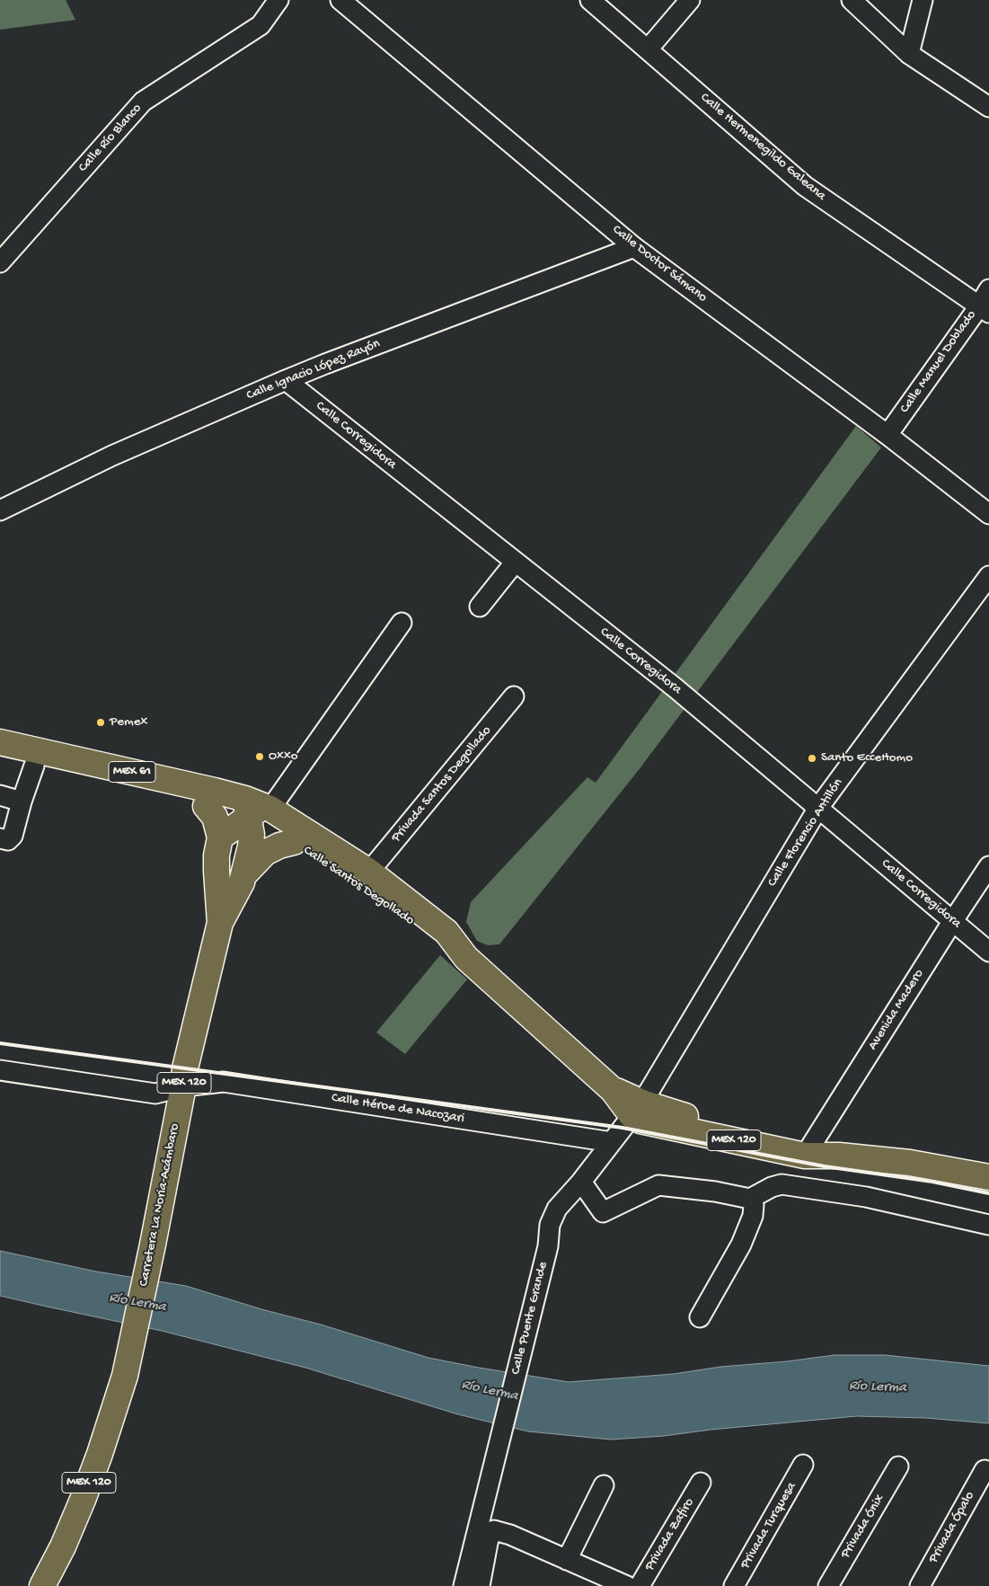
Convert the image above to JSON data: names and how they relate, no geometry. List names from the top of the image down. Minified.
{"streets":{"main road":["MEX 61","Calle Santos Degollado","MEX 120","Carretera La Noria-Acámbaro"],"street":["Calle Río Blanco","Calle Hermenegildo Galeana","Calle Doctor Sámano","Calle Manuel Doblado","Calle Ignacio López Rayón","Calle Corregidora","Privada Santos Degollado","Calle Florencio Antillón","Avenida Madero","Calle Héroe de Nacozari","Calle Puente Grande","Privada Turquesa","Privada Ónix","Privada Ópalo","Privada Zafiro"]},"crossings":[["Calle Hermenegildo Galeana","Calle Manuel Doblado"],["Calle Doctor Sámano","Calle Manuel Doblado"],["Calle Doctor Sámano","Calle Ignacio López Rayón"],["Calle Ignacio López Rayón","Calle Corregidora"],["Calle Corregidora","Calle Florencio Antillón"],["Calle Corregidora","Avenida Madero"],["MEX 61","Calle Santos Degollado"],["MEX 61","Carretera La Noria-Acámbaro"],["Privada Santos Degollado","Calle Santos Degollado"],["Calle Florencio Antillón","Calle Santos Degollado"],["Calle Florencio Antillón","MEX 120"],["Calle Florencio Antillón","Calle Puente Grande"],["Calle Santos Degollado","MEX 120"],["Calle Santos Degollado","Carretera La Noria-Acámbaro"],["Calle Santos Degollado","Calle Puente Grande"],["Avenida Madero","MEX 120"],["MEX 120","Carretera La Noria-Acámbaro"],["MEX 120","Calle Puente Grande"],["Calle Héroe de Nacozari","Carretera La Noria-Acámbaro"],["Calle Héroe de Nacozari","Calle Puente Grande"]],"water":["Río Lerma"],"places":["Pemex","Oxxo","Santo EcceHomo"]}
